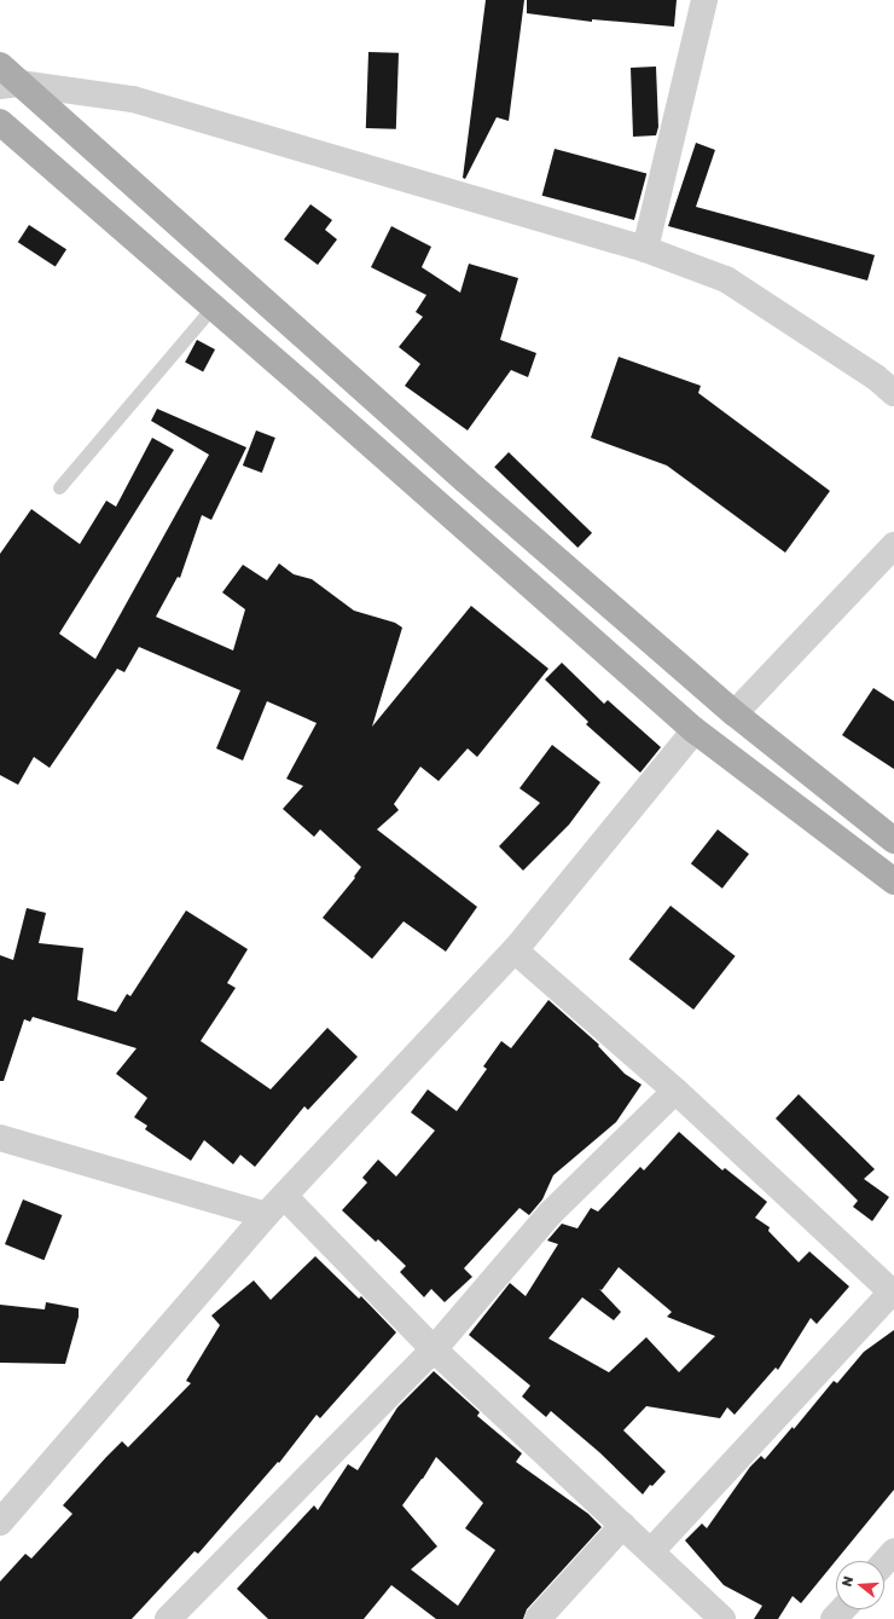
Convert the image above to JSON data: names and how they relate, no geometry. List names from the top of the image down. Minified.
{"north":"left"}
